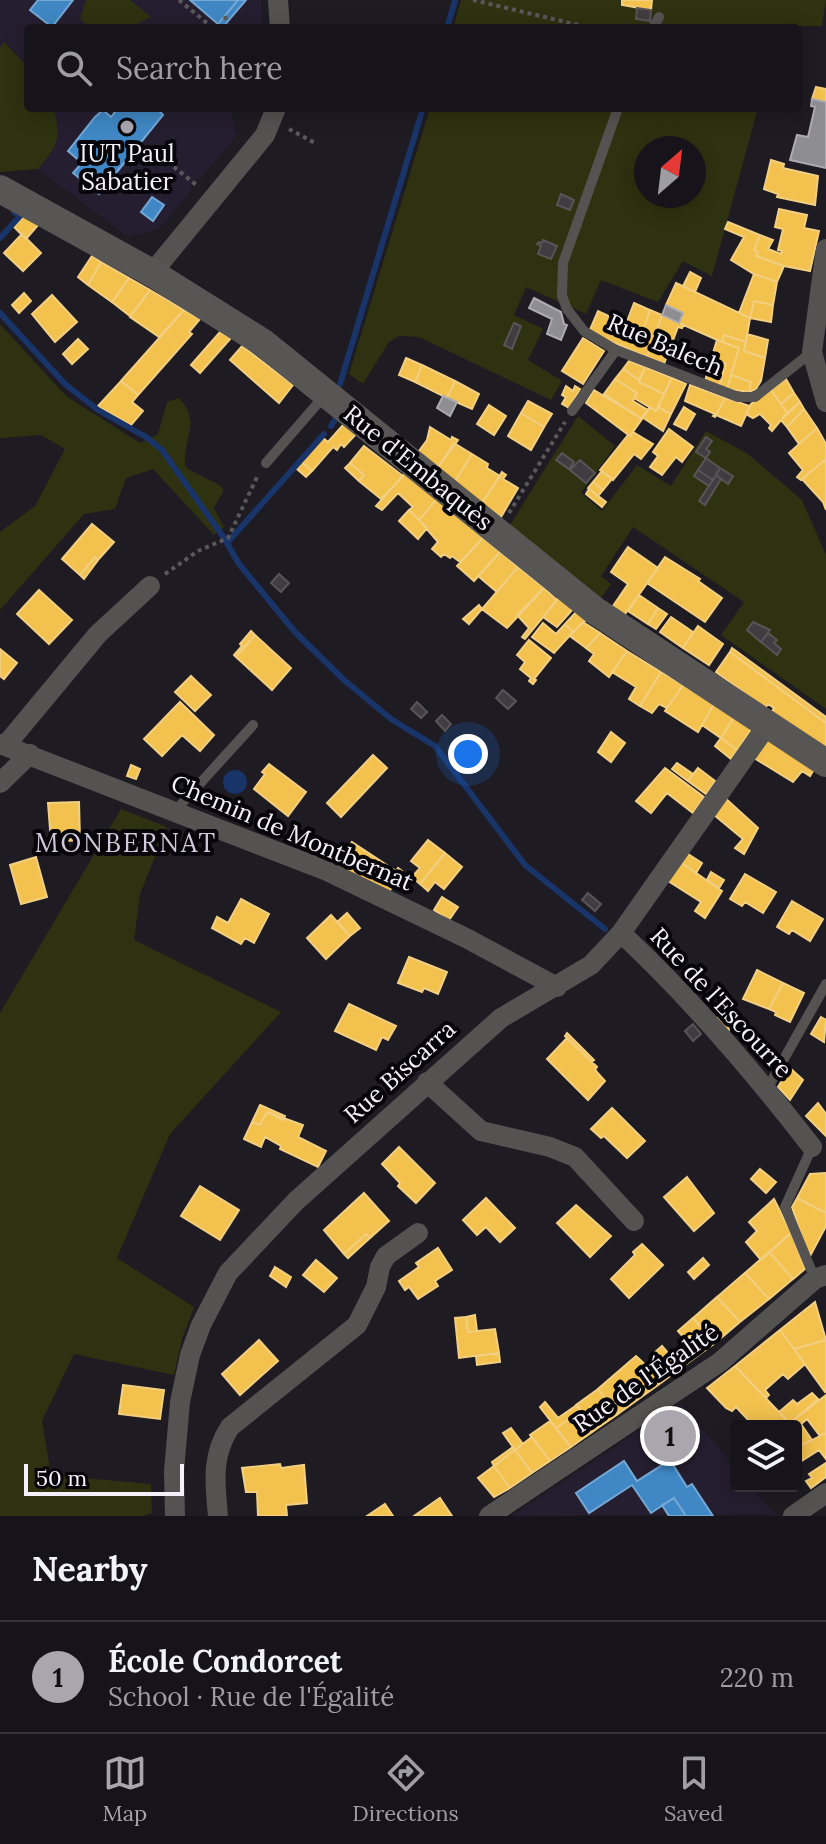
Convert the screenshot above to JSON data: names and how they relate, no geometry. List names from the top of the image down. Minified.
{"streets":{"street":["Rue d'Embaquès","Chemin de Montbernat","Rue de l'Escourre","Rue Biscarra","Rue de l'Égalité"],"lane":["Rue Balech"]},"crossings":[["Rue d'Embaquès","Rue Biscarra"],["Chemin de Montbernat","Rue Biscarra"],["Rue de l'Escourre","Rue Biscarra"]],"districts":["MONBERNAT"],"places":["IUT Paul Sabatier"],"scale_bar":"50 m","north":"top right","page":{"search":"Search here","pins":"1","scale":"50 m","heading":"Nearby","list":[{"mark":"1","name":"École Condorcet","note":"School · Rue de l'Égalité","value":"220 m"}],"nav":["Map","Directions","Saved"]}}
